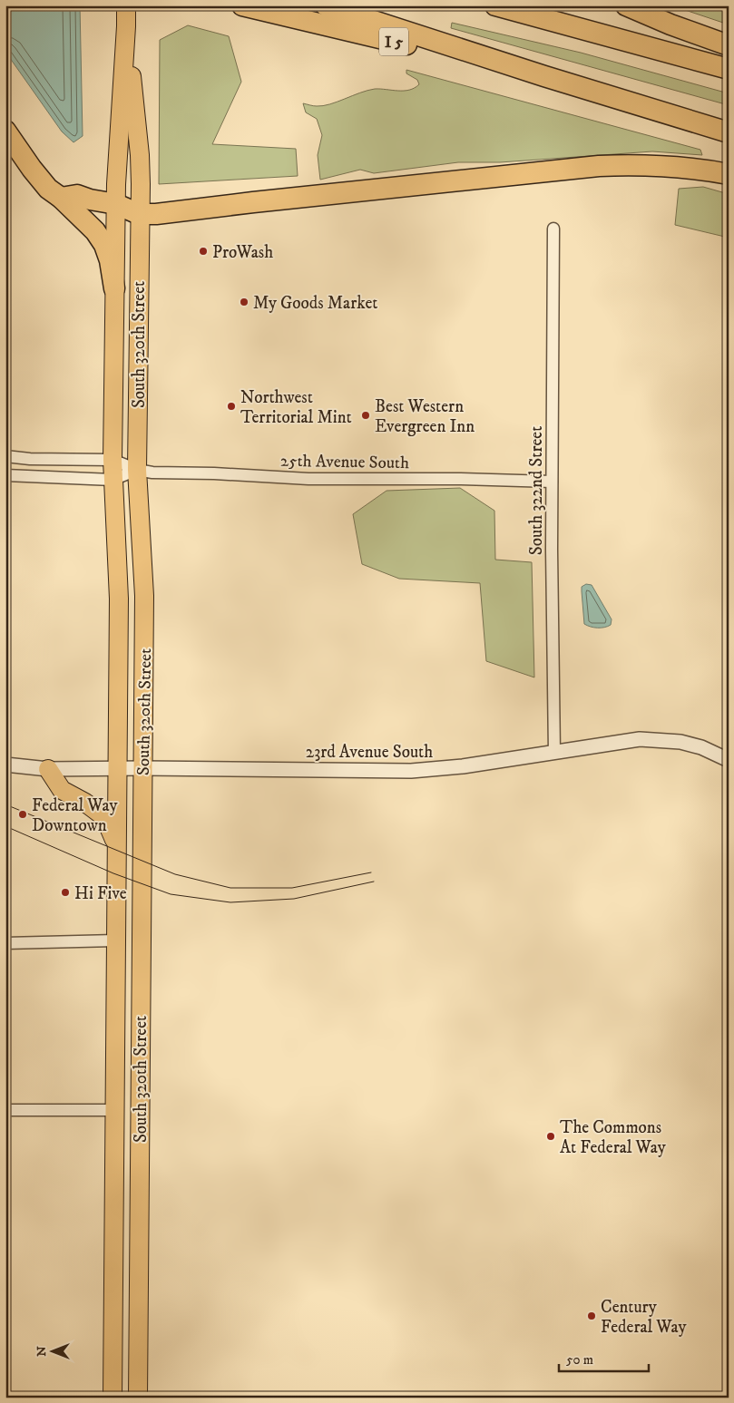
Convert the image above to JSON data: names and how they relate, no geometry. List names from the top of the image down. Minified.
{"streets":{"highway":["I 5"],"main road":["South 320th Street"],"street":["25th Avenue South","South 322nd Street","23rd Avenue South"]},"crossings":[["South 320th Street","25th Avenue South"],["South 320th Street","23rd Avenue South"],["25th Avenue South","South 322nd Street"],["South 322nd Street","23rd Avenue South"]],"places":["ProWash","My Goods Market","Northwest Territorial Mint","Best Western Evergreen Inn","Federal Way Downtown","Hi Five","The Commons At Federal Way","Century Federal Way"],"scale_bar":"50 m","north":"left"}
